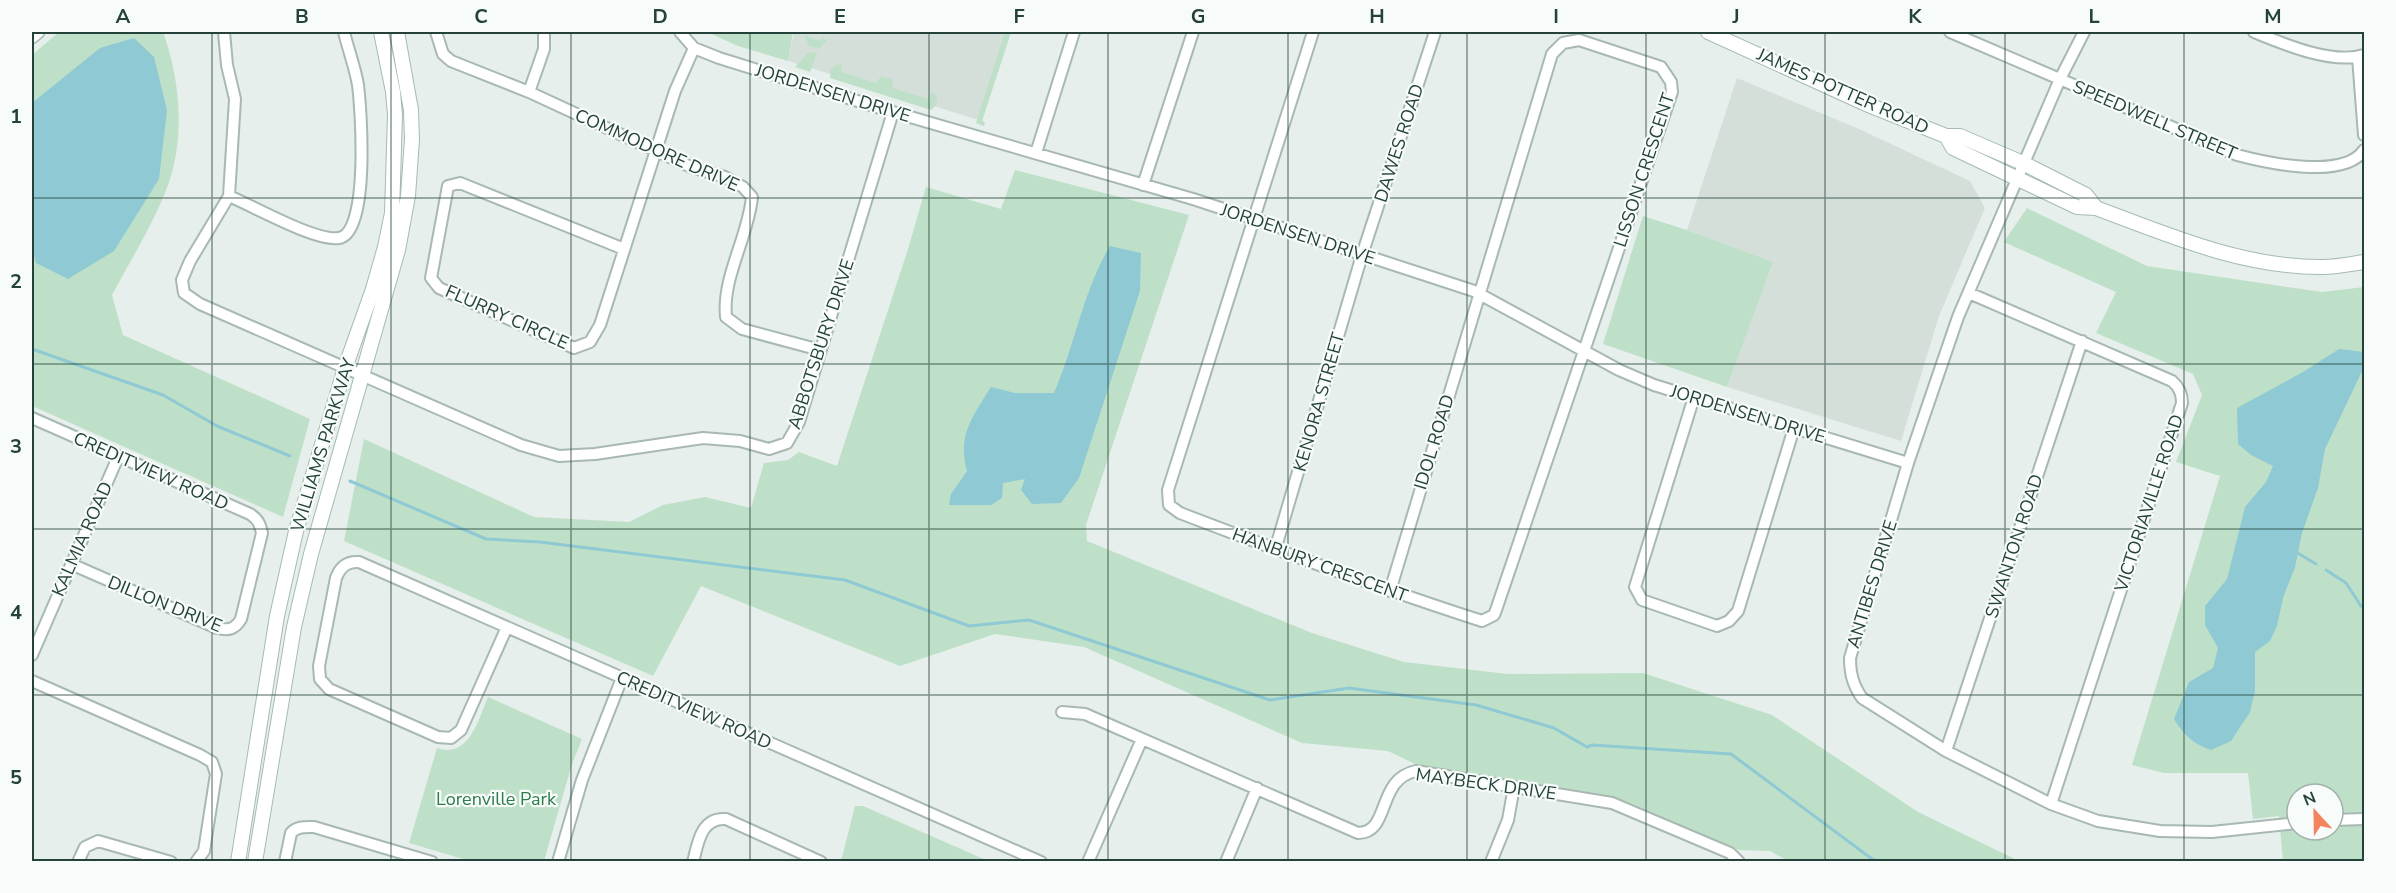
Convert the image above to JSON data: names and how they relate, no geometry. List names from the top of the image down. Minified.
{"streets":{"main road":["JAMES POTTER ROAD","WILLIAMS PARKWAY"],"street":["JORDENSEN DRIVE","SPEEDWELL STREET","DAWES ROAD","COMMODORE DRIVE","LISSON CRESCENT","FLURRY CIRCLE","ABBOTSBURY DRIVE","KENORA STREET","IDOL ROAD","CREDITVIEW ROAD","VICTORIAVILLE ROAD","KALMIA ROAD","SWANTON ROAD","HANBURY CRESCENT","ANTIBES DRIVE","DILLON DRIVE","MAYBECK DRIVE"]},"crossings":[["JAMES POTTER ROAD","ANTIBES DRIVE"],["JORDENSEN DRIVE","DAWES ROAD"],["JORDENSEN DRIVE","LISSON CRESCENT"],["JORDENSEN DRIVE","FLURRY CIRCLE"],["JORDENSEN DRIVE","ABBOTSBURY DRIVE"],["JORDENSEN DRIVE","KENORA STREET"],["JORDENSEN DRIVE","IDOL ROAD"],["JORDENSEN DRIVE","HANBURY CRESCENT"],["JORDENSEN DRIVE","ANTIBES DRIVE"],["SPEEDWELL STREET","ANTIBES DRIVE"],["DAWES ROAD","KENORA STREET"],["COMMODORE DRIVE","FLURRY CIRCLE"],["COMMODORE DRIVE","ABBOTSBURY DRIVE"],["LISSON CRESCENT","IDOL ROAD"],["LISSON CRESCENT","HANBURY CRESCENT"],["ABBOTSBURY DRIVE","WILLIAMS PARKWAY"],["KENORA STREET","HANBURY CRESCENT"],["IDOL ROAD","HANBURY CRESCENT"],["CREDITVIEW ROAD","KALMIA ROAD"],["CREDITVIEW ROAD","DILLON DRIVE"],["VICTORIAVILLE ROAD","SWANTON ROAD"],["VICTORIAVILLE ROAD","ANTIBES DRIVE"],["KALMIA ROAD","DILLON DRIVE"],["SWANTON ROAD","ANTIBES DRIVE"]],"parks":["Lorenville Park"],"north":"top","grid":{"columns":["A","B","C","D","E","F","G","H","I","J","K","L","M"],"rows":["1","2","3","4","5"]}}
